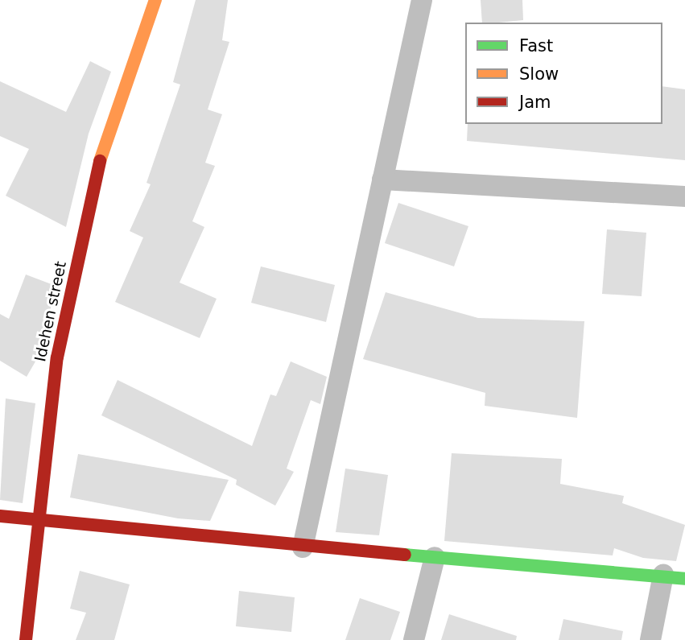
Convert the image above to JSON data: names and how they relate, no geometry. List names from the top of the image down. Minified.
{"streets":{"street":["Idehen street"]},"legend":["Fast","Slow","Jam"]}
